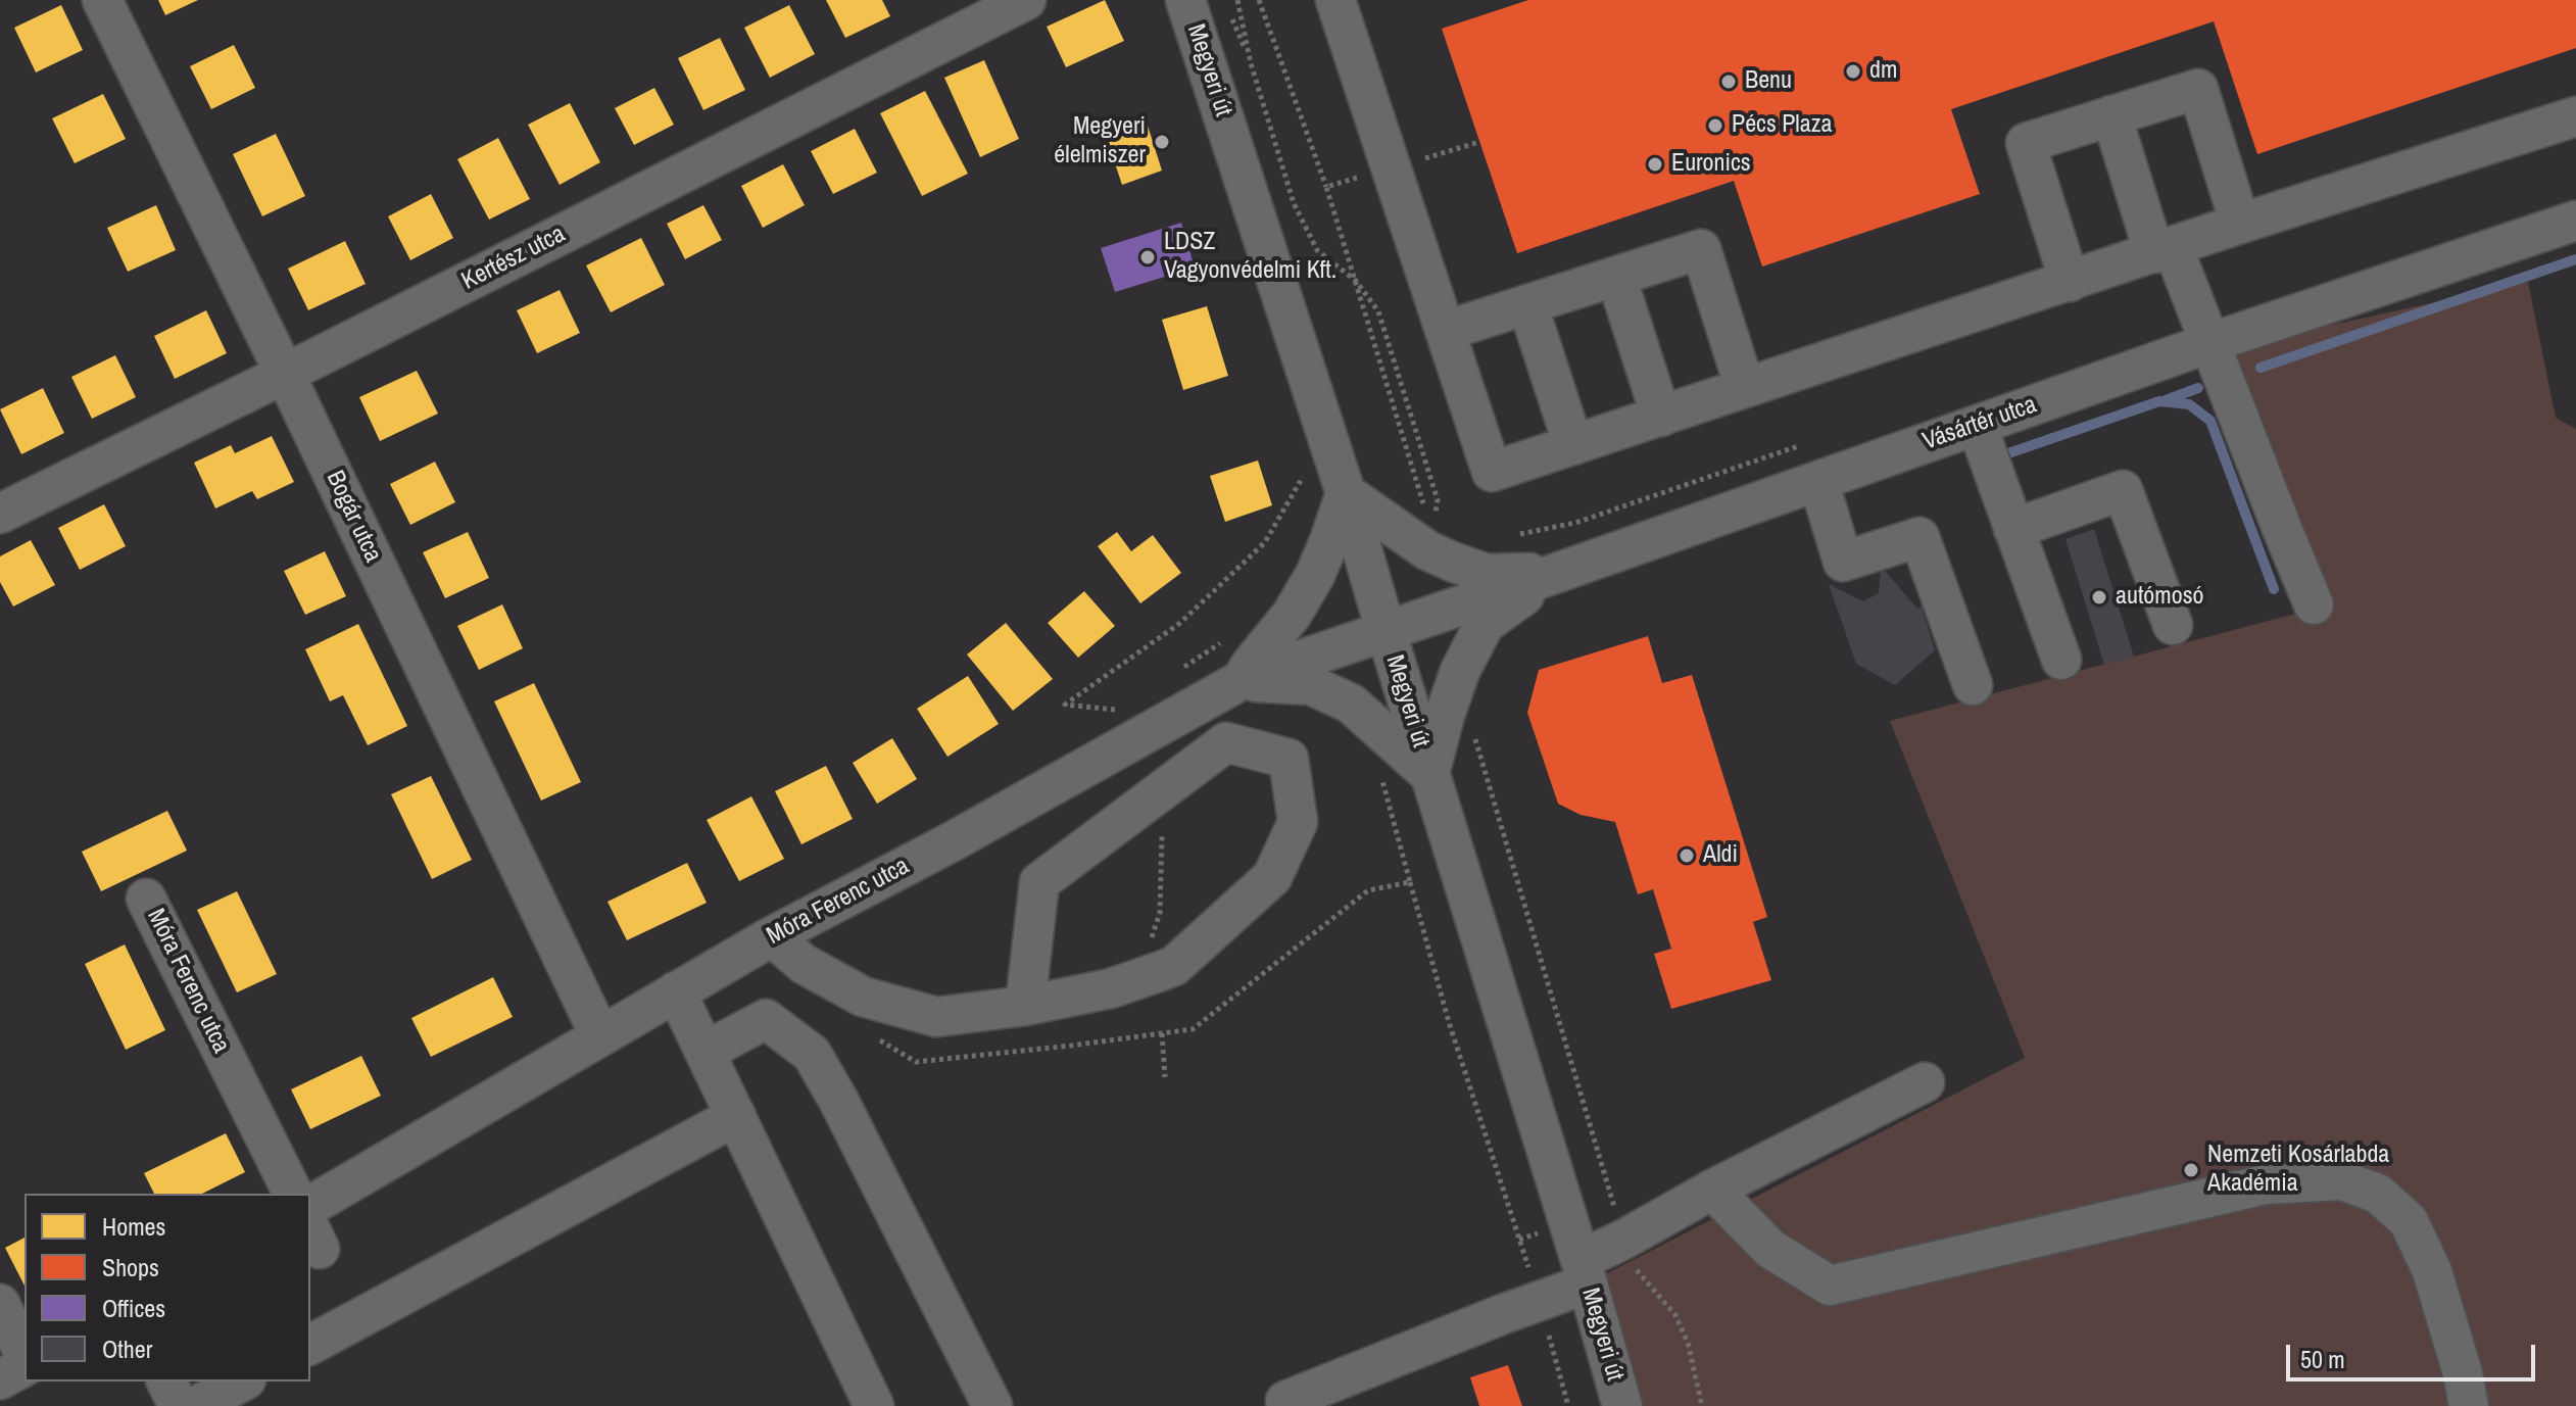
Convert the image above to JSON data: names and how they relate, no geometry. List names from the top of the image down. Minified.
{"streets":{"street":["Megyeri út","Kertész utca","Vásártér utca","Bogár utca","Móra Ferenc utca"]},"crossings":[["Megyeri út","Vásártér utca"],["Megyeri út","Móra Ferenc utca"],["Kertész utca","Bogár utca"],["Vásártér utca","Móra Ferenc utca"],["Bogár utca","Móra Ferenc utca"]],"places":["dm","Benu","Pécs Plaza","Megyeri élelmiszer","Euronics","LDSZ Vagyonvédelmi Kft.","autómosó","Aldi","Nemzeti Kosárlabda Akadémia"],"legend":["Homes","Shops","Offices","Other"],"scale_bar":"50 m"}
